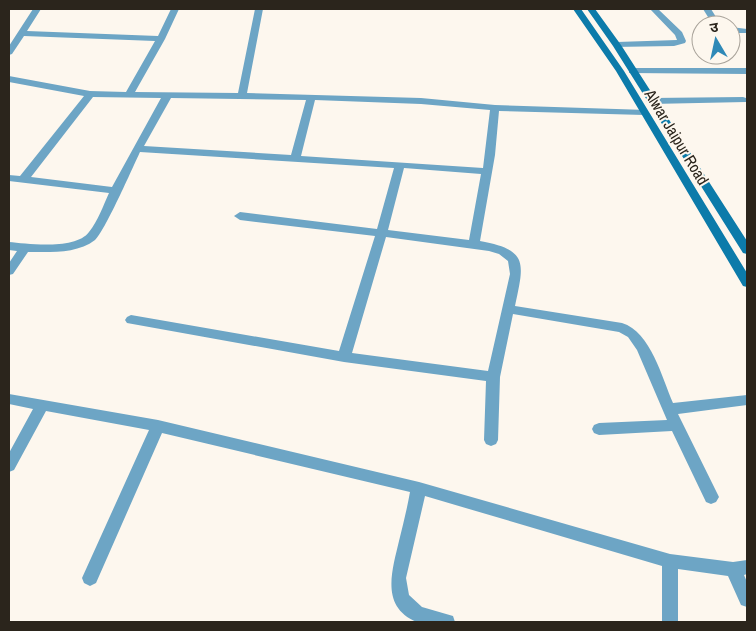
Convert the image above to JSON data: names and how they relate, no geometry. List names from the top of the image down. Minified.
{"streets":{"main road":["Alwar Jaipur Road"]},"north":"top"}
